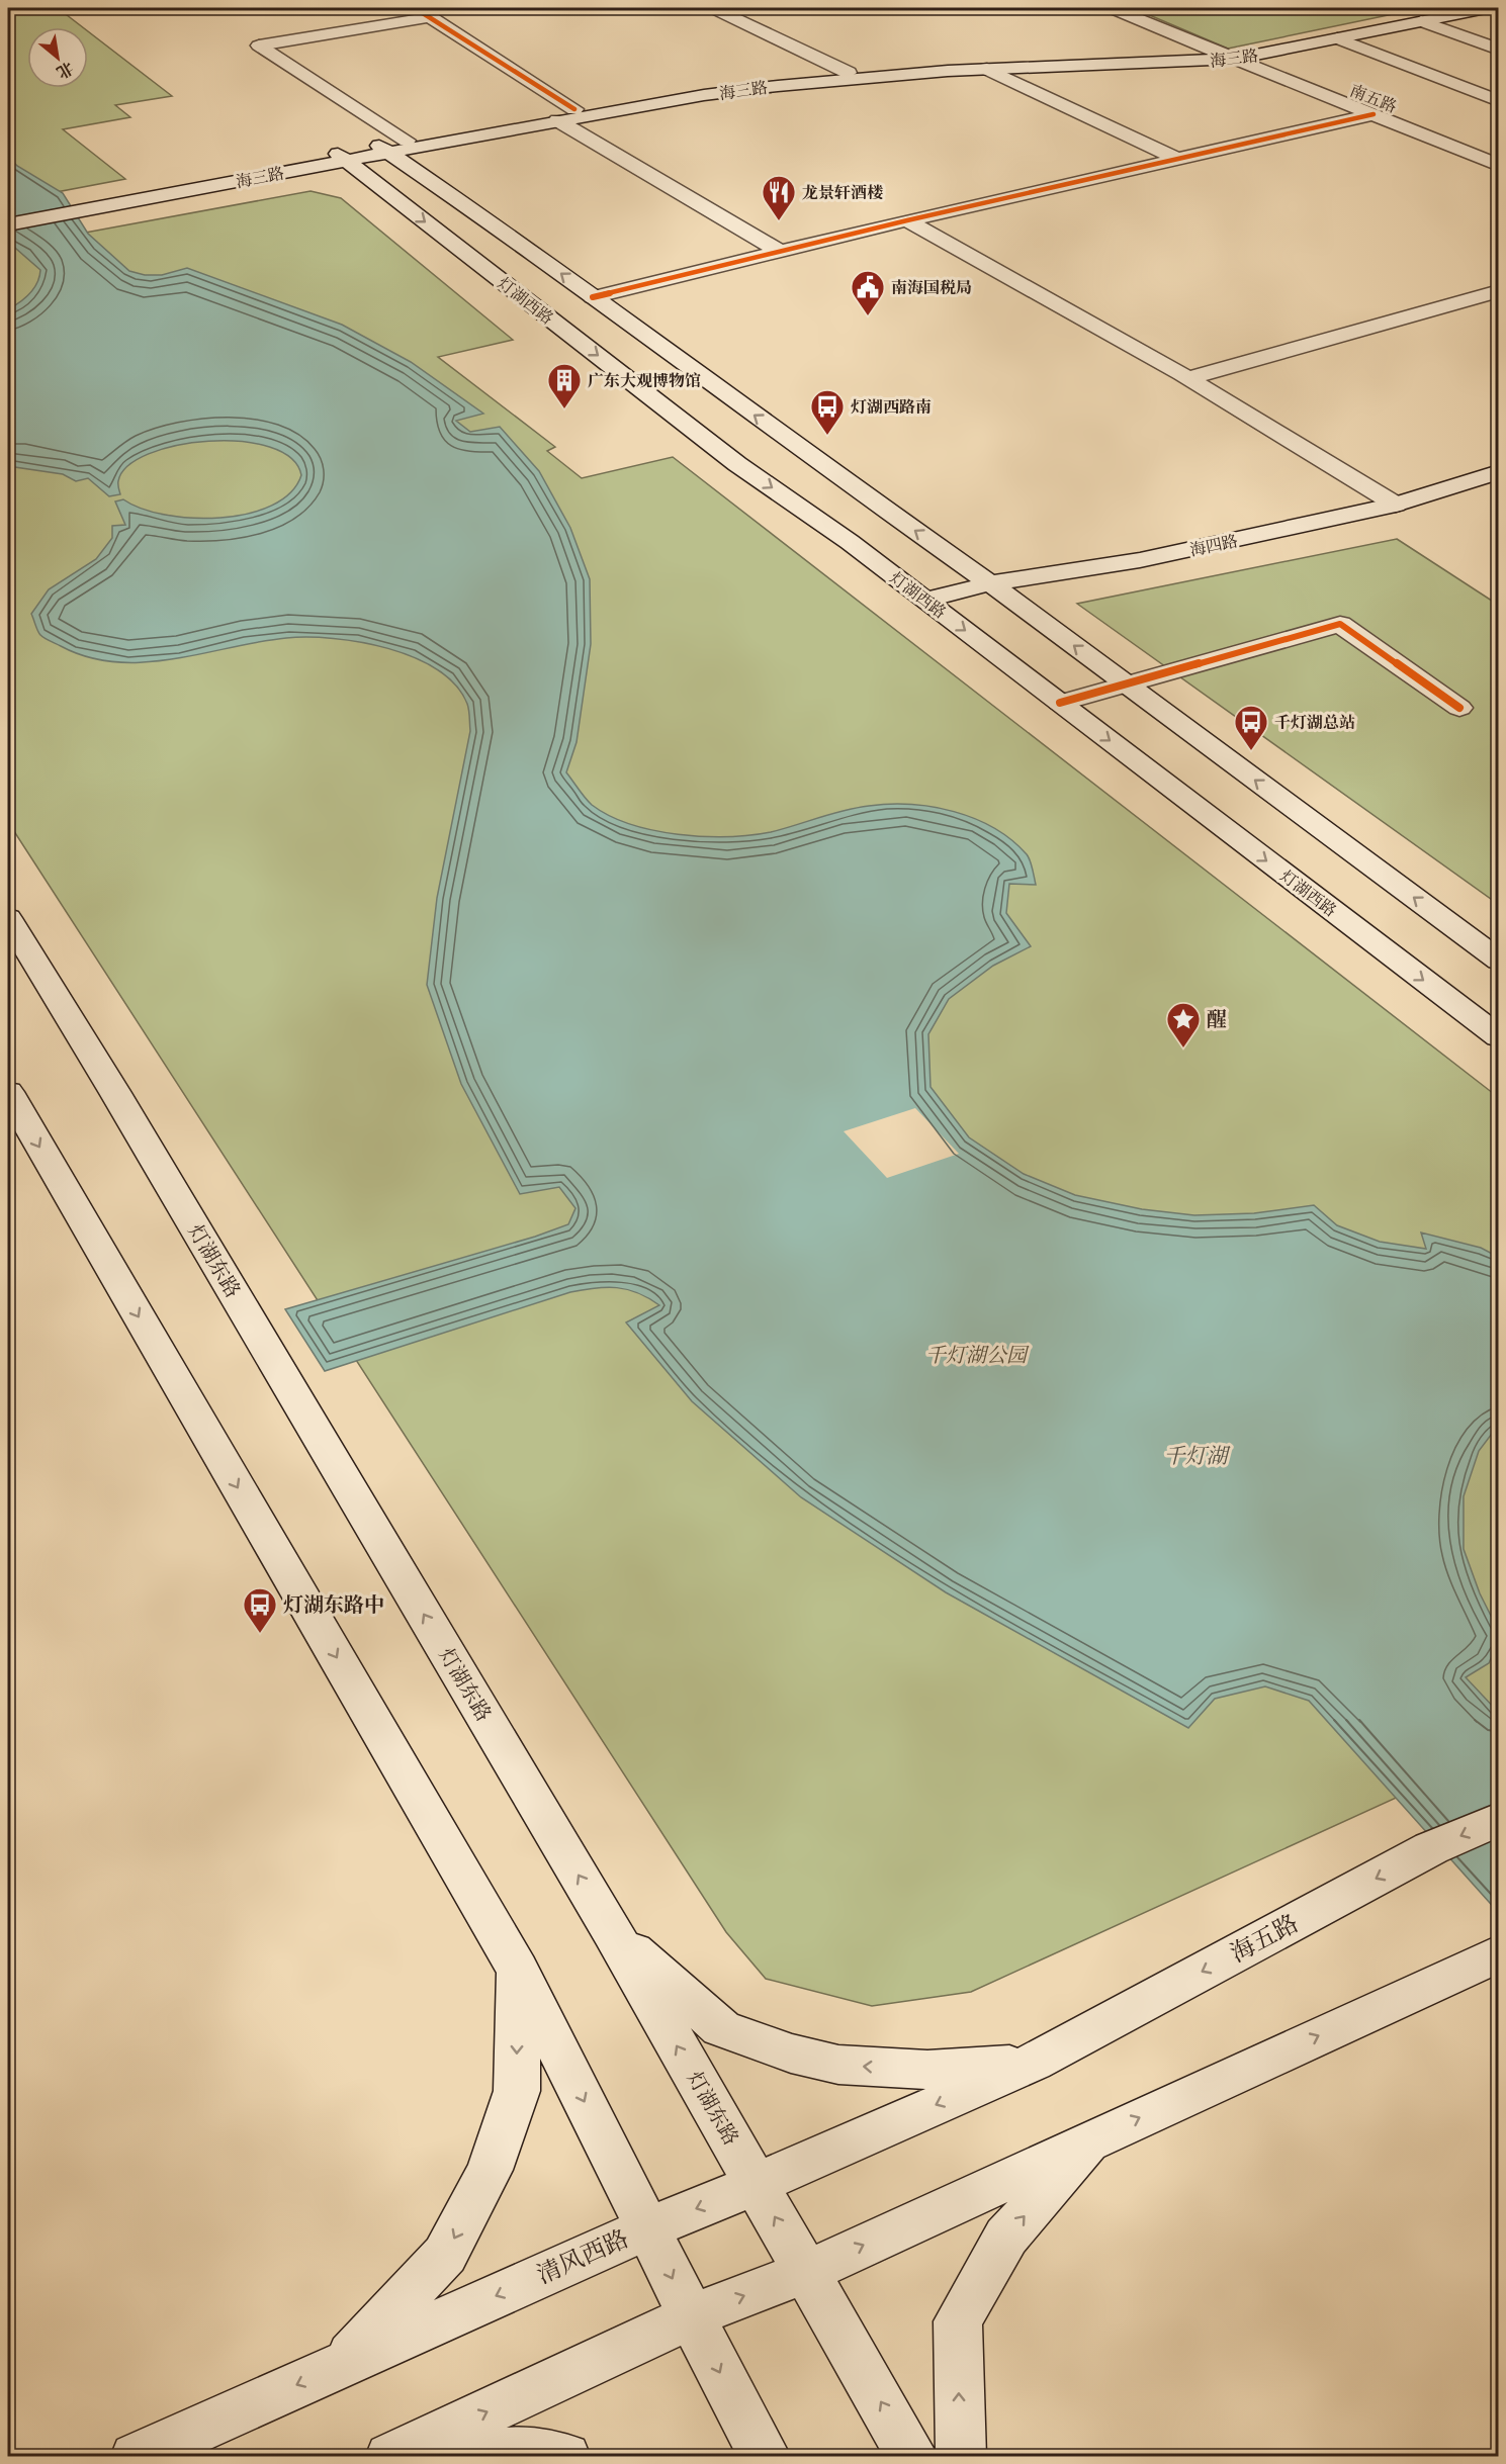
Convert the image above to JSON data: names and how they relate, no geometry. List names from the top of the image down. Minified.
{"streets":{"main road":["海三路","南五路","灯湖西路","海四路","灯湖东路","海五路","清风西路"]},"crossings":[["海三路","南五路"],["海三路","灯湖西路"],["灯湖西路","海四路"],["灯湖东路","清风西路"],["海五路","清风西路"]],"water":["千灯湖"],"parks":["千灯湖公园"],"places":{"restaurant":["龙景轩酒楼"],"public building":["南海国税局"],"building":["广东大观博物馆"],"bus stop":["灯湖西路南","千灯湖总站","灯湖东路中"],"place":["醒"]},"north":"bottom right"}
